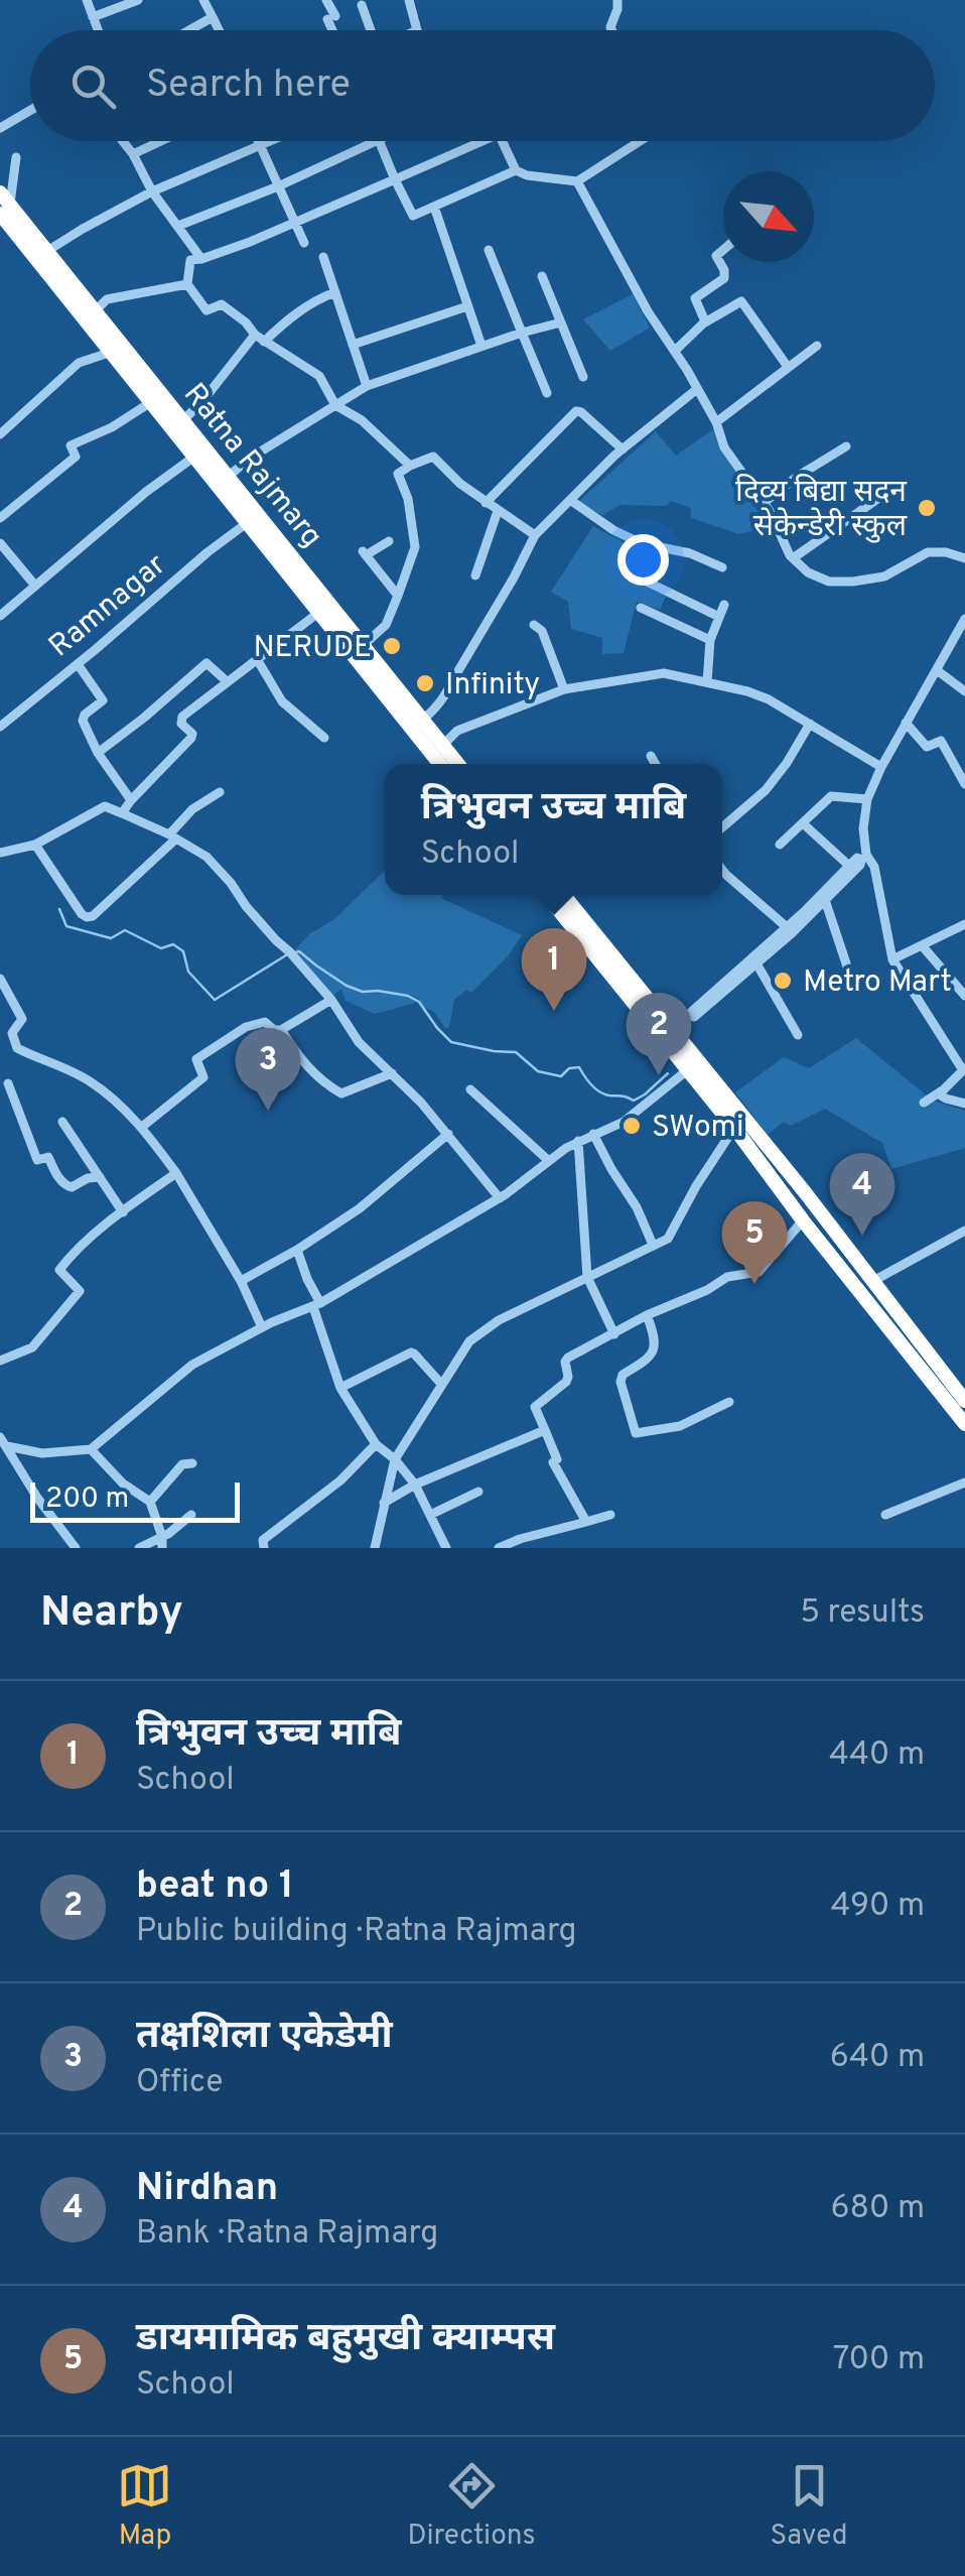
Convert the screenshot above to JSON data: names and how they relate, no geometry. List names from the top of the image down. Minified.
{"streets":{"highway":["Ratna Rajmarg"],"street":["Ramnagar"]},"crossings":[["Ratna Rajmarg","Ramnagar"]],"places":["दिव्य बिद्या सदन सेकेन्डेरी स्कुल","NERUDE","Infinity","Metro Mart","SWomi"],"scale_bar":"200 m","north":"bottom right","page":{"search":"Search here","popup":["त्रिभुवन उच्च माबि","School"],"pins":["1","2","3","4","5"],"scale":"200 m","heading":["Nearby","5 results"],"list":[{"mark":"1","name":"त्रिभुवन उच्च माबि","note":"School","value":"440 m"},{"mark":"2","name":"beat no 1","note":"Public building · Ratna Rajmarg","value":"490 m"},{"mark":"3","name":"तक्षशिला एकेडेमी","note":"Office","value":"640 m"},{"mark":"4","name":"Nirdhan","note":"Bank · Ratna Rajmarg","value":"680 m"},{"mark":"5","name":"डायमामिक बहुमुखी क्याम्पस","note":"School","value":"700 m"}],"nav":["Map","Directions","Saved"]}}
